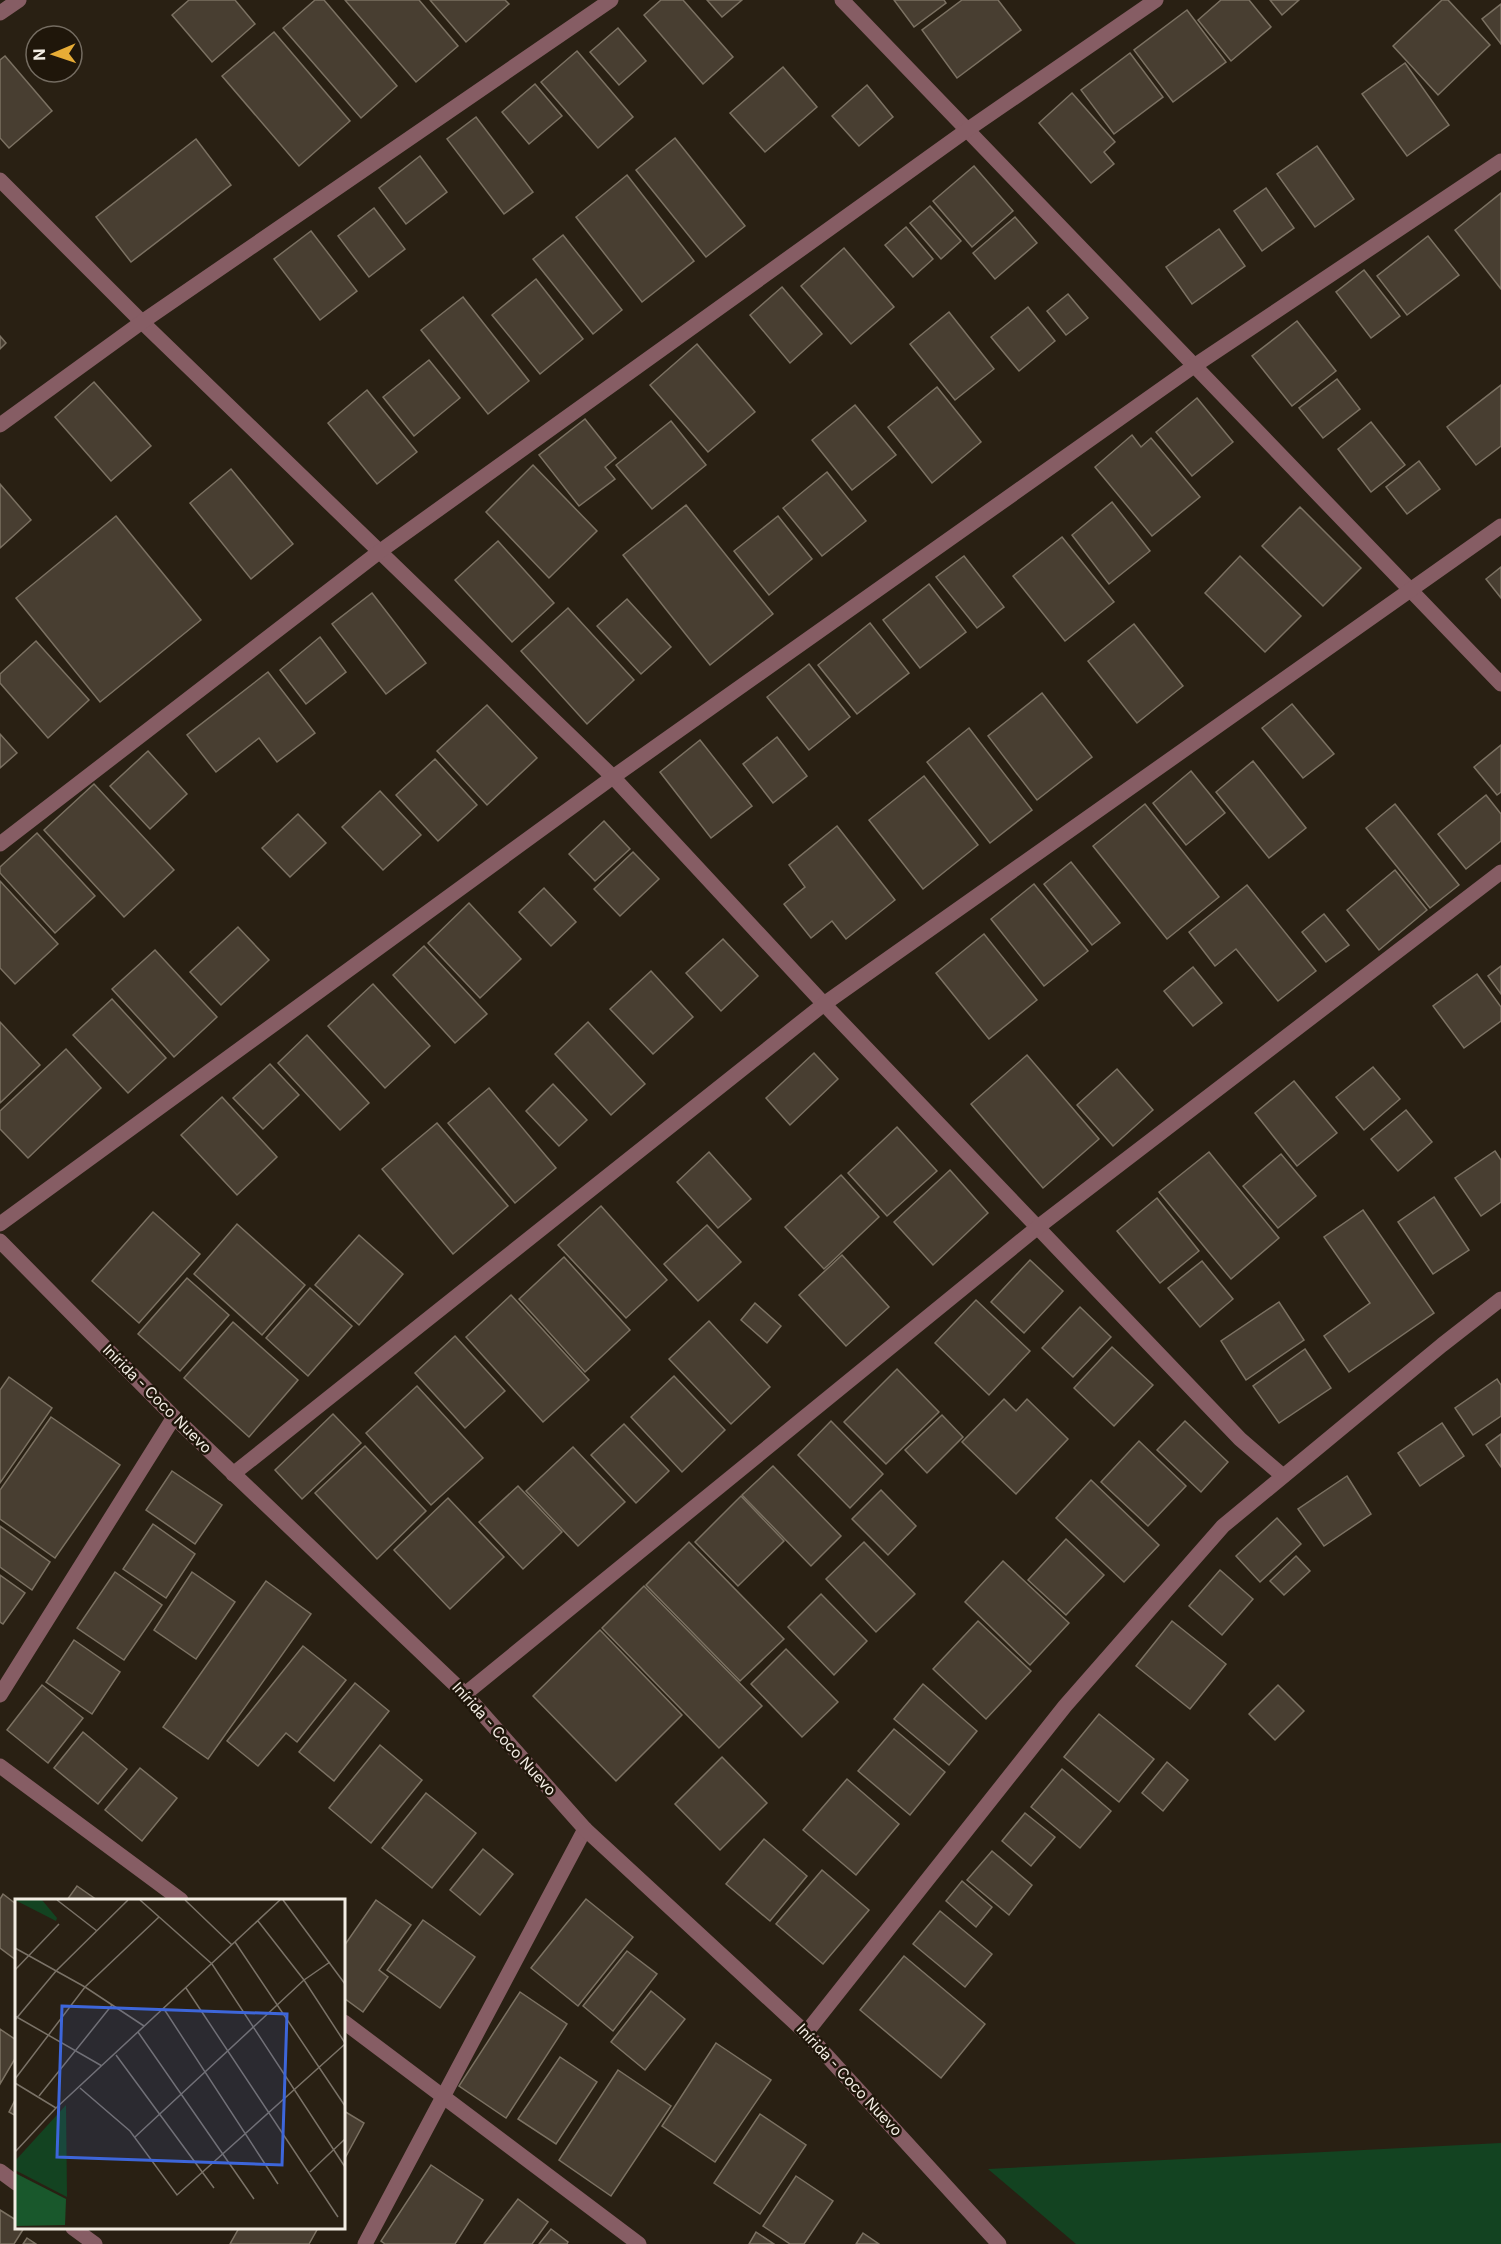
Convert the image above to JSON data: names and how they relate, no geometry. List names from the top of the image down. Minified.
{"streets":{"street":["Inírida - Coco Nuevo"]},"north":"left"}
